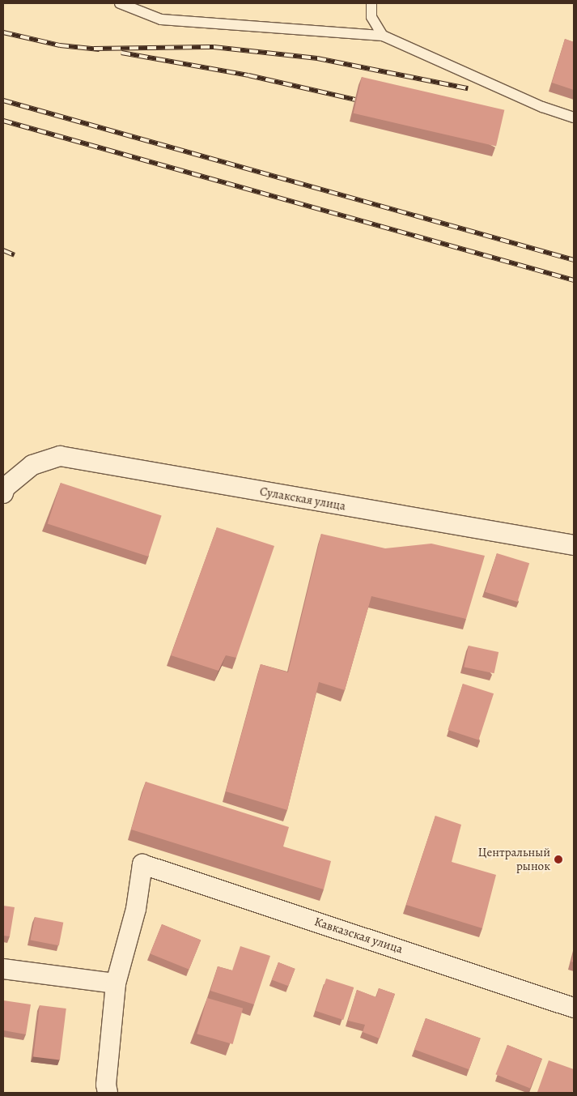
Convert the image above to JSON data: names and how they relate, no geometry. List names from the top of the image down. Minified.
{"streets":{"street":["Сулакская улица","Кавказская улица"]},"places":["Центральный рынок"]}
